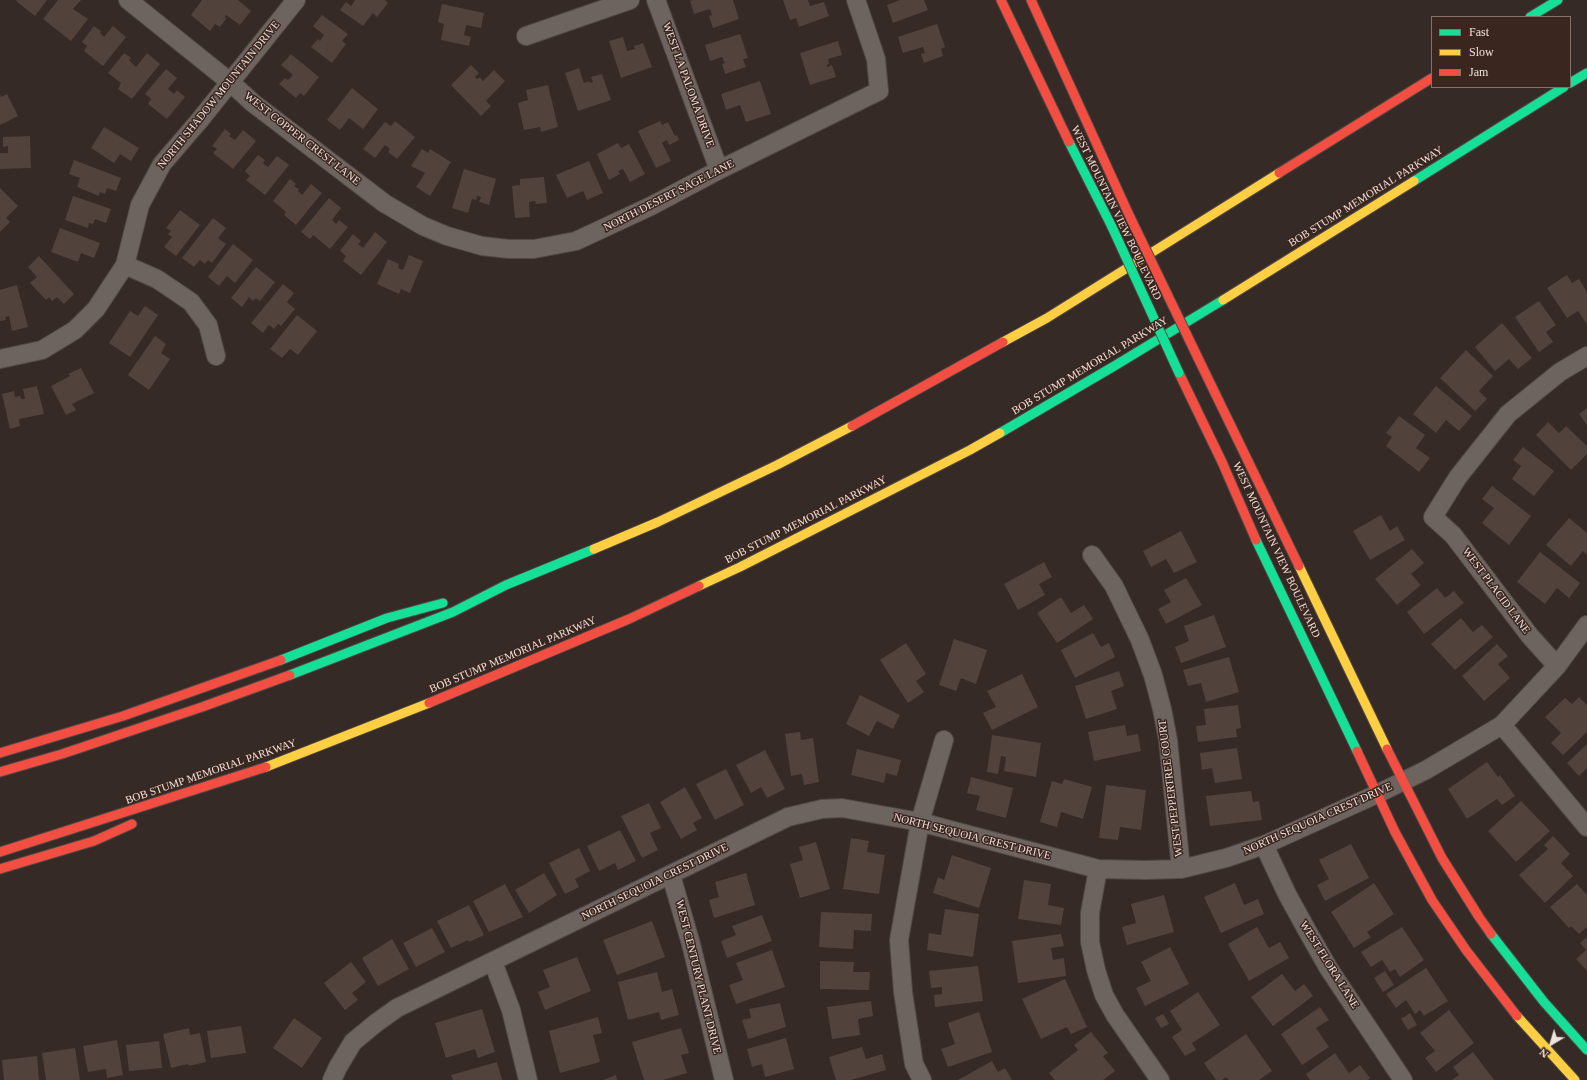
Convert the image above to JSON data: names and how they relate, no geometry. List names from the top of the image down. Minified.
{"streets":{"main road":["BOB STUMP MEMORIAL PARKWAY","WEST MOUNTAIN VIEW BOULEVARD"],"street":["WEST LA PALOMA DRIVE","NORTH SHADOW MOUNTAIN DRIVE","WEST COPPER CREST LANE","NORTH DESERT SAGE LANE","WEST PLACID LANE","WEST PEPPERTREE COURT","NORTH SEQUOIA CREST DRIVE","WEST FLORA LANE","WEST CENTURY PLANT DRIVE"]},"crossings":[["WEST LA PALOMA DRIVE","NORTH DESERT SAGE LANE"],["NORTH SHADOW MOUNTAIN DRIVE","WEST COPPER CREST LANE"],["WEST COPPER CREST LANE","NORTH DESERT SAGE LANE"],["WEST MOUNTAIN VIEW BOULEVARD","NORTH SEQUOIA CREST DRIVE"],["WEST PLACID LANE","NORTH SEQUOIA CREST DRIVE"],["WEST PEPPERTREE COURT","NORTH SEQUOIA CREST DRIVE"],["NORTH SEQUOIA CREST DRIVE","WEST FLORA LANE"],["NORTH SEQUOIA CREST DRIVE","WEST CENTURY PLANT DRIVE"]],"legend":["Fast","Slow","Jam"],"north":"bottom left"}
